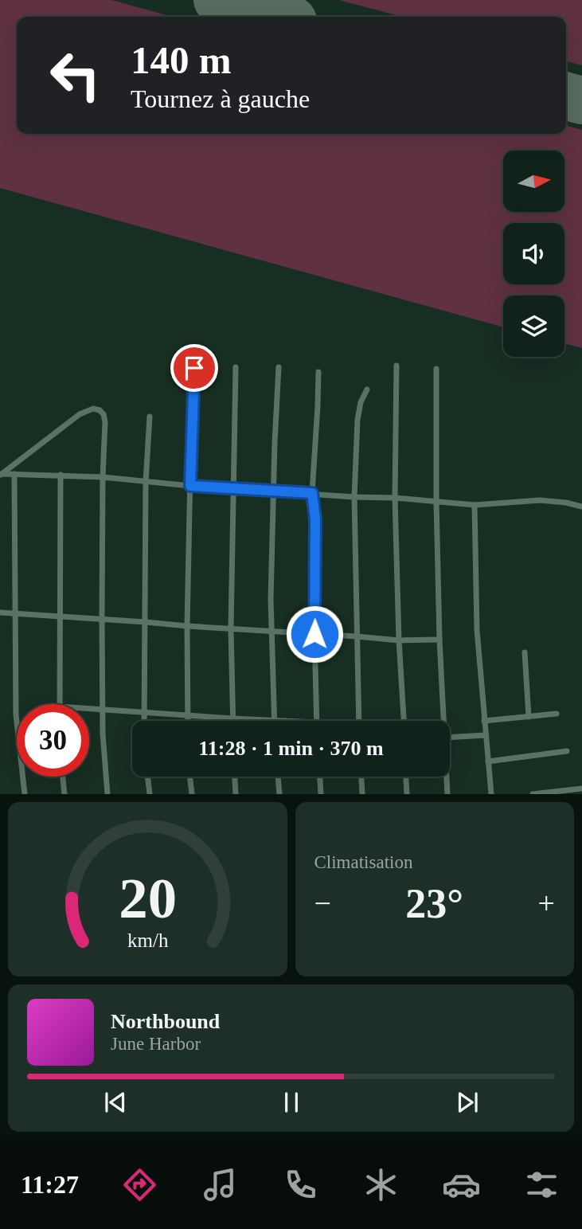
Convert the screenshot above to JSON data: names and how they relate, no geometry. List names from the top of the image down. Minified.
{"north":"right","page":{"turn":["140 m","Tournez à gauche"],"limit":"30","trip":"11:28 · 1 min · 370 m","tile":"Climatisation","heat":["−","23°","+"],"song":["Northbound","June Harbor"],"tabs":"11:27","gauge":["20","km/h"]}}
